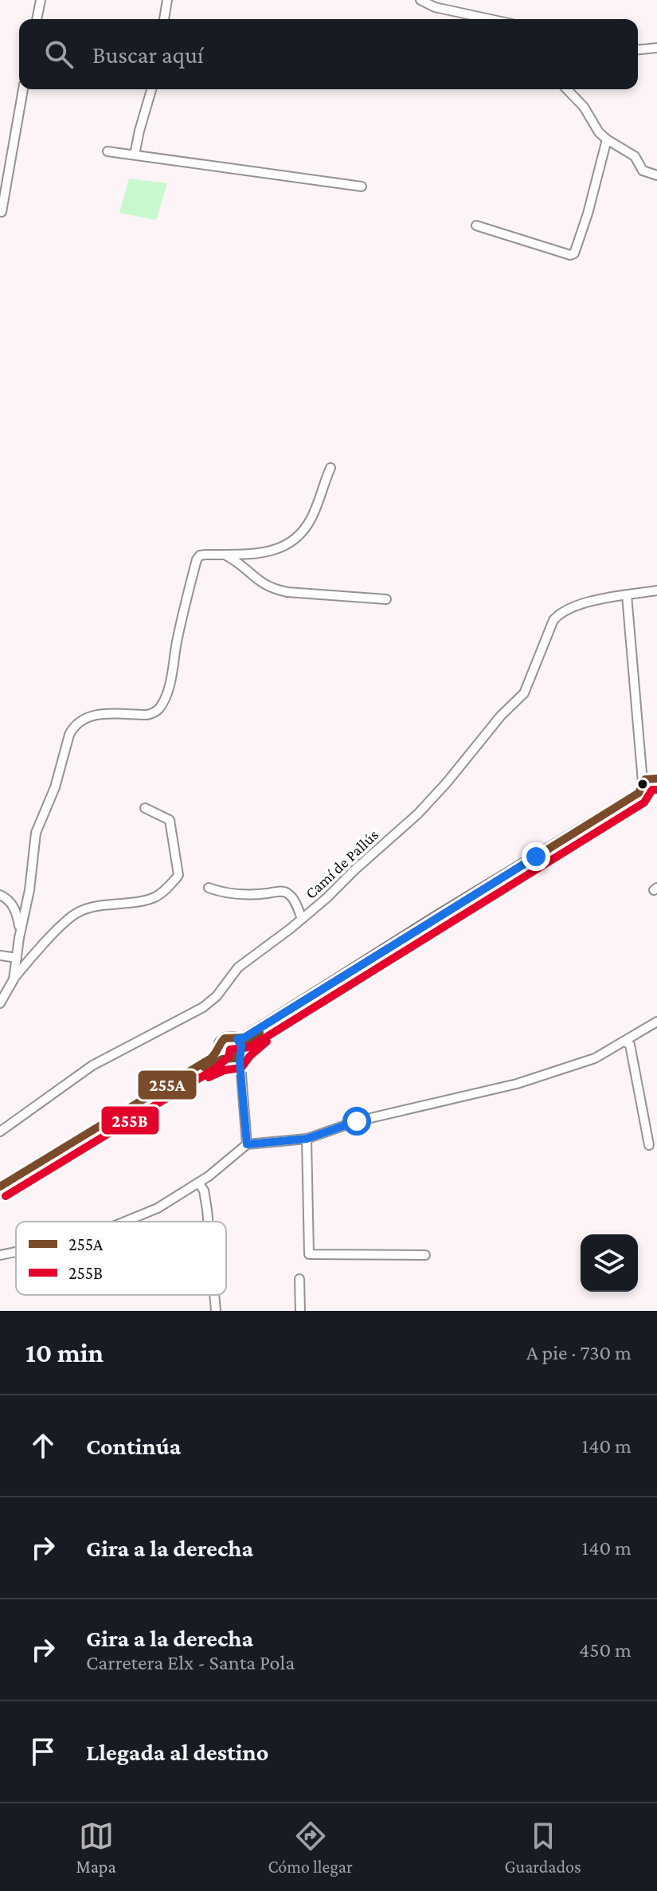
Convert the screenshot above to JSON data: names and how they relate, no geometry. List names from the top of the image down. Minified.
{"streets":{"street":["Camí de Pallús"]},"lines":["transit line 255A","transit line 255B"],"legend":["255A","255B"],"page":{"search":"Buscar aquí","heading":["10 min","A pie · 730 m"],"list":[["Continúa","140 m"],["Gira a la derecha","140 m"],["Gira a la derecha","Carretera Elx - Santa Pola","450 m"],"Llegada al destino"],"nav":["Mapa","Cómo llegar","Guardados"]}}
